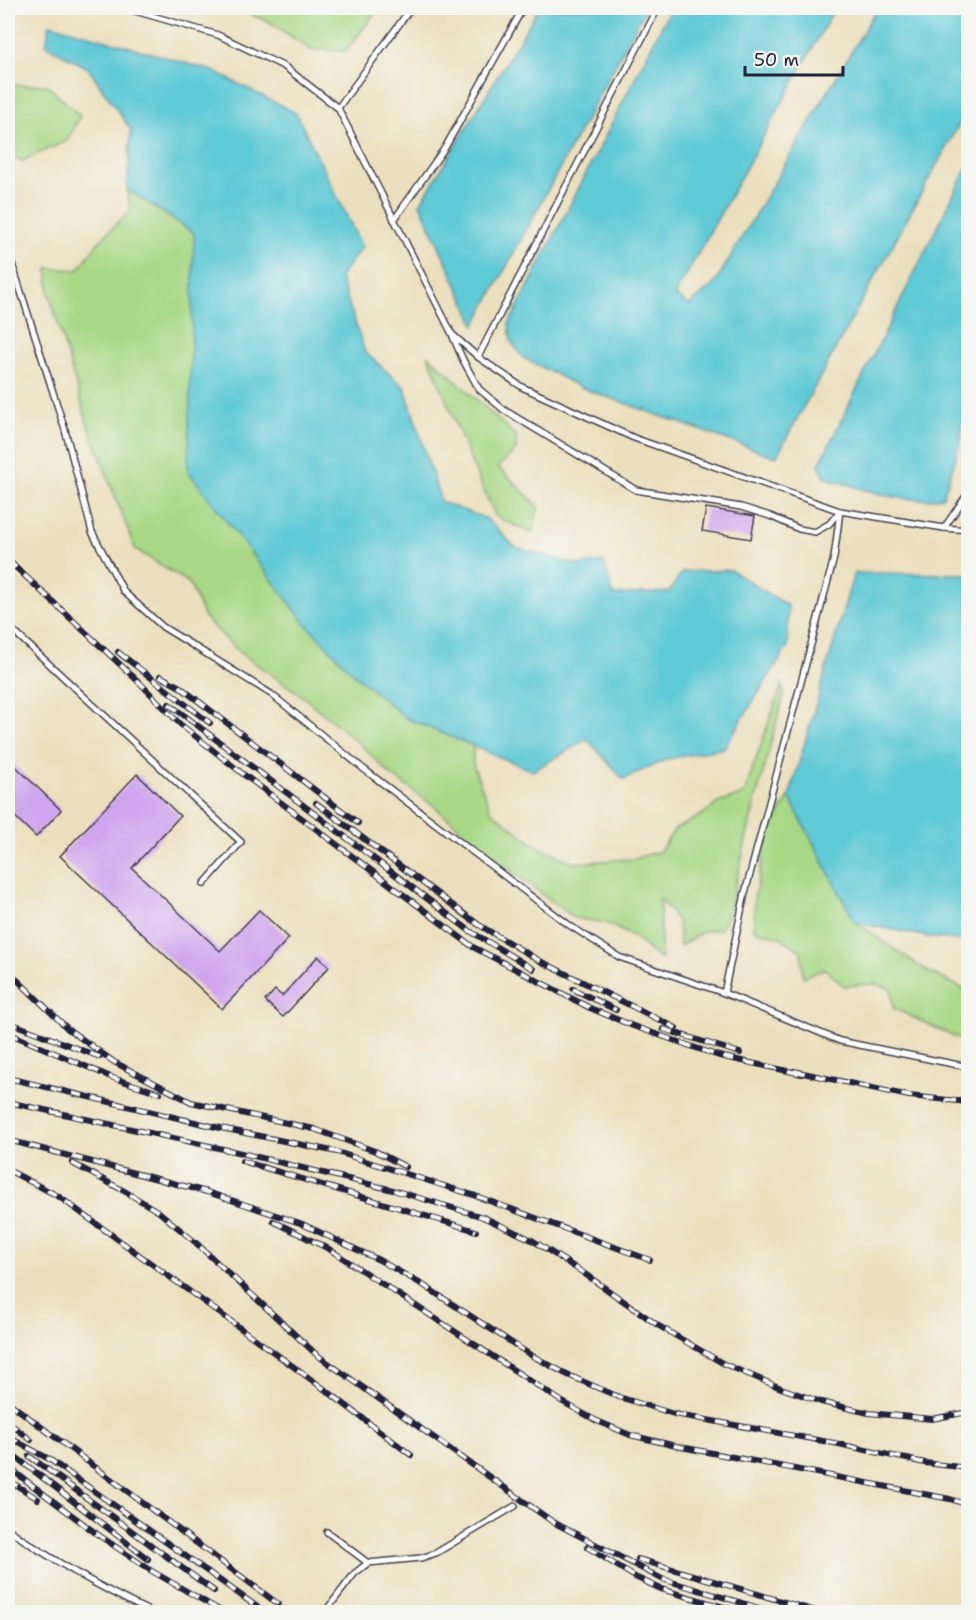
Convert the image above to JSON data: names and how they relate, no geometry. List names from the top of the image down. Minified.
{"scale_bar":"50 m"}
